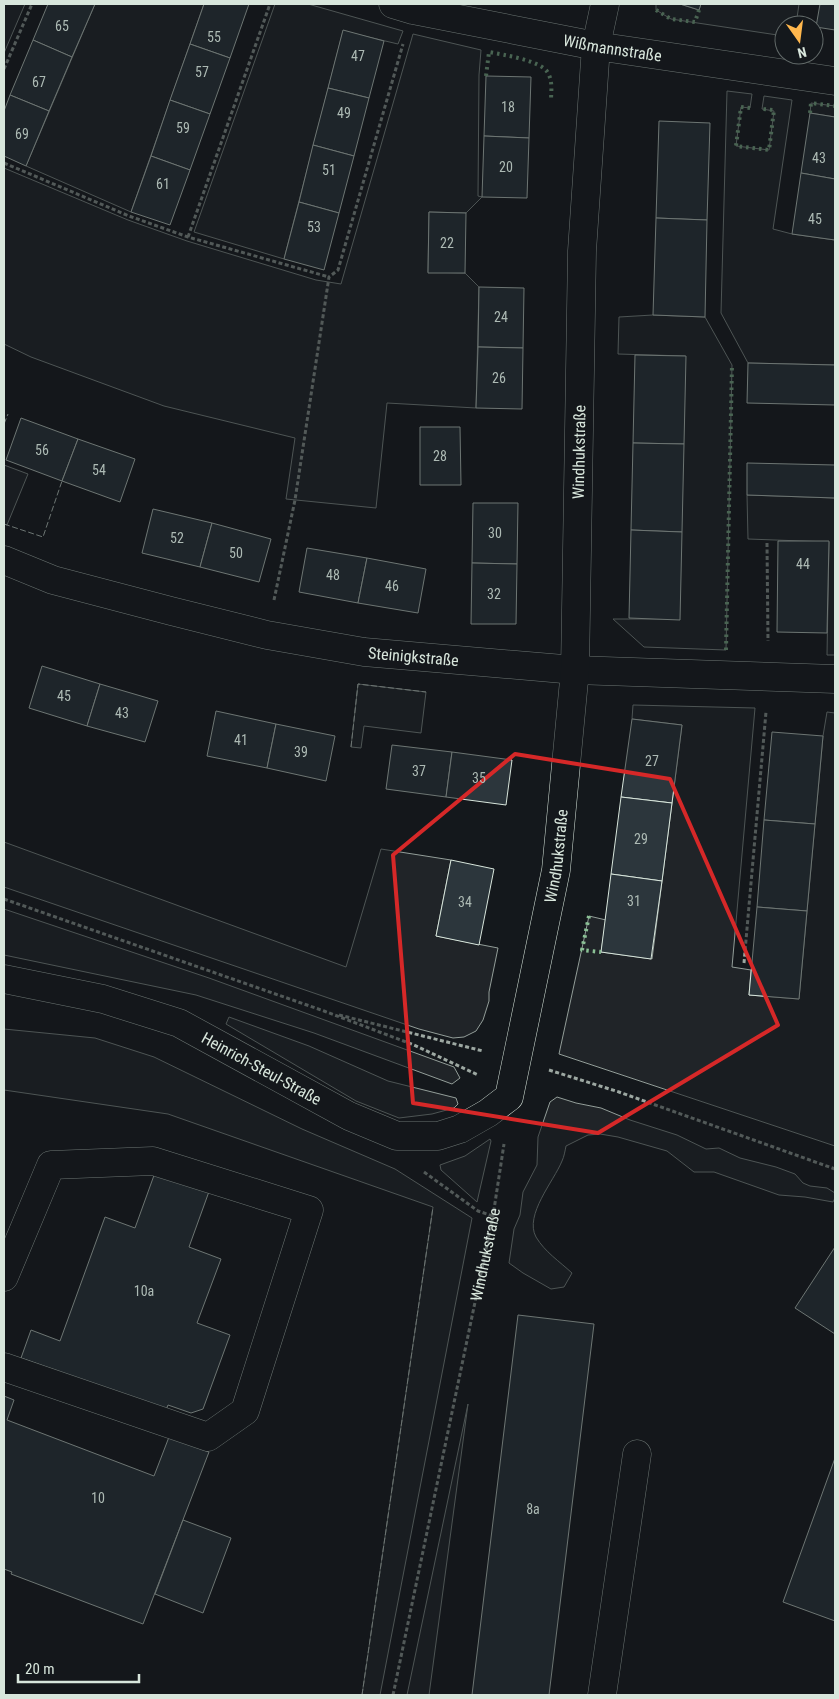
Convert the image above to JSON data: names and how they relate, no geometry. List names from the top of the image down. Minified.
{"streets":{"street":["Wißmannstraße","Windhukstraße","Steinigkstraße","Heinrich-Steul-Straße"]},"crossings":[["Wißmannstraße","Windhukstraße"],["Windhukstraße","Steinigkstraße"],["Windhukstraße","Heinrich-Steul-Straße"]],"house_numbers":["65","55","47","57","67","18","49","59","69","43","20","51","61","45","53","22","24","26","56","28","54","30","52","50","44","48","46","32","45","43","41","39","27","37","35","29","31","34","10a","10","8a"],"scale_bar":"20 m","north":"bottom"}
